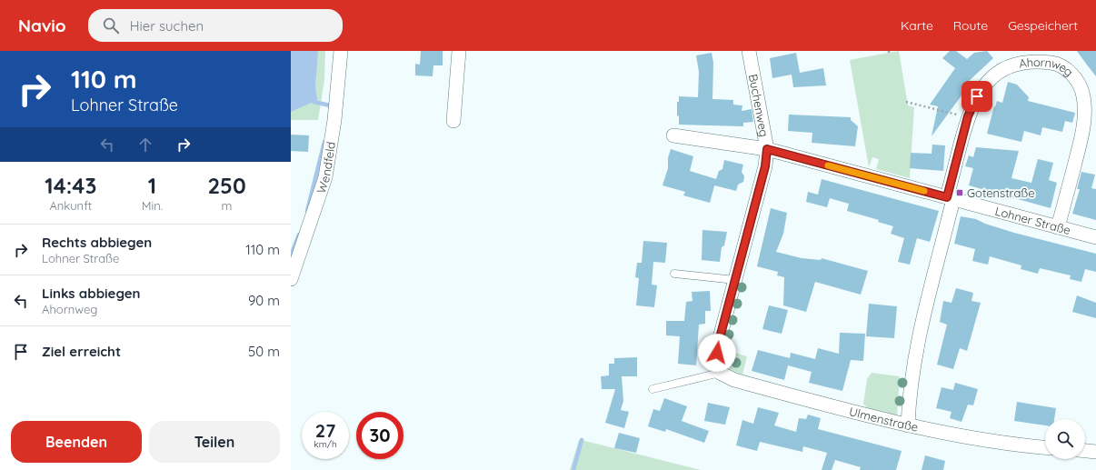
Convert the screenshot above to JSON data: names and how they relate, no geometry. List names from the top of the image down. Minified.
{"streets":{"street":["Ahornweg","Buchenweg","Wendfeld","Lohner Straße","Ulmenstraße"]},"crossings":[["Ahornweg","Lohner Straße"],["Buchenweg","Lohner Straße"],["Buchenweg","Ulmenstraße"]],"places":{"transit":["Gotenstraße"]},"page":{"header":"Navio","search":"Hier suchen","nav":["Karte","Route","Gespeichert"],"turn":["110 m","Lohner Straße"],"eta":["14:43","Ankunft","1","Min.","250","m"],"list":[{"name":"Rechts abbiegen","note":"Lohner Straße","value":"110 m"},{"name":"Links abbiegen","note":"Ahornweg","value":"90 m"},{"name":"Ziel erreicht","value":"50 m"}],"speed":"27 km/h","limit":"30","buttons":["Beenden","Teilen"]}}
